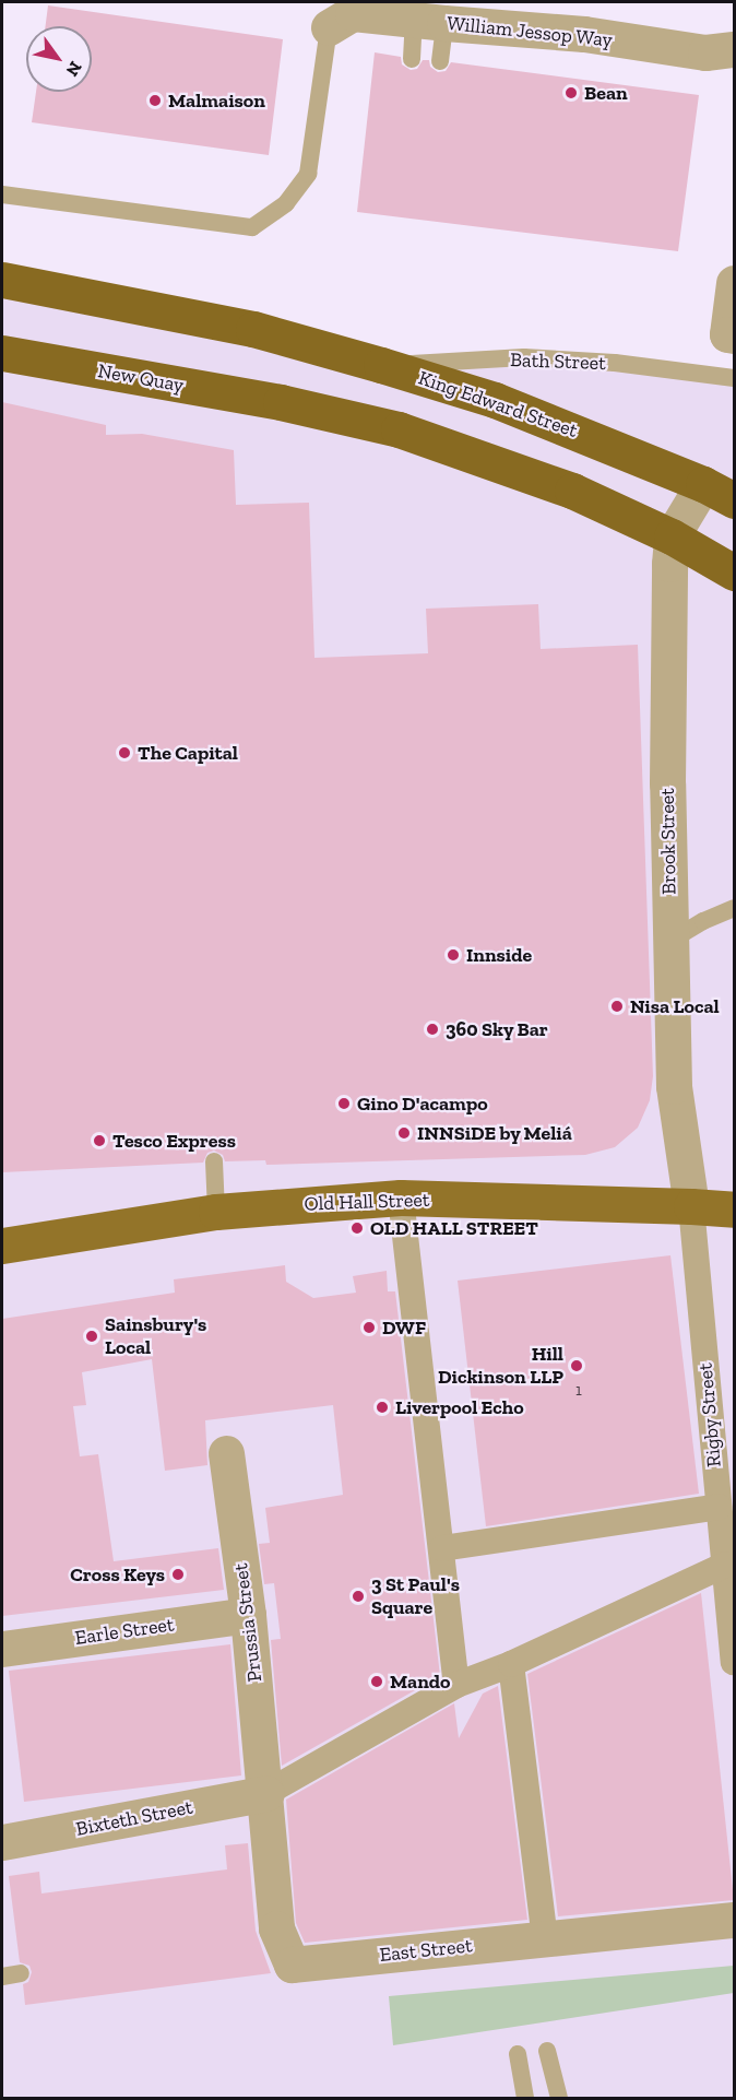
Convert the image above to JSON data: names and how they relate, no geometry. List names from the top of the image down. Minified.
{"streets":{"highway":["New Quay","King Edward Street"],"main road":["Old Hall Street"],"street":["William Jessop Way","Brook Street","Rigby Street","Prussia Street","Earle Street","Bixteth Street","East Street"],"lane":["Bath Street"]},"crossings":[["Bath Street","King Edward Street"],["New Quay","Brook Street"],["Brook Street","Old Hall Street"],["Brook Street","Rigby Street"],["Old Hall Street","Rigby Street"],["Prussia Street","Earle Street"],["Prussia Street","Bixteth Street"],["Prussia Street","East Street"],["Bixteth Street","East Street"]],"places":["Bean","Malmaison","The Capital","Innside","Nisa Local","360 Sky Bar","Gino D'acampo","INNSiDE by Meliá","Tesco Express","OLD HALL STREET","DWF","Sainsbury's Local","Hill Dickinson LLP","Liverpool Echo","Cross Keys","3 St Paul's Square","Mando"],"house_numbers":["1"],"north":"bottom right"}
